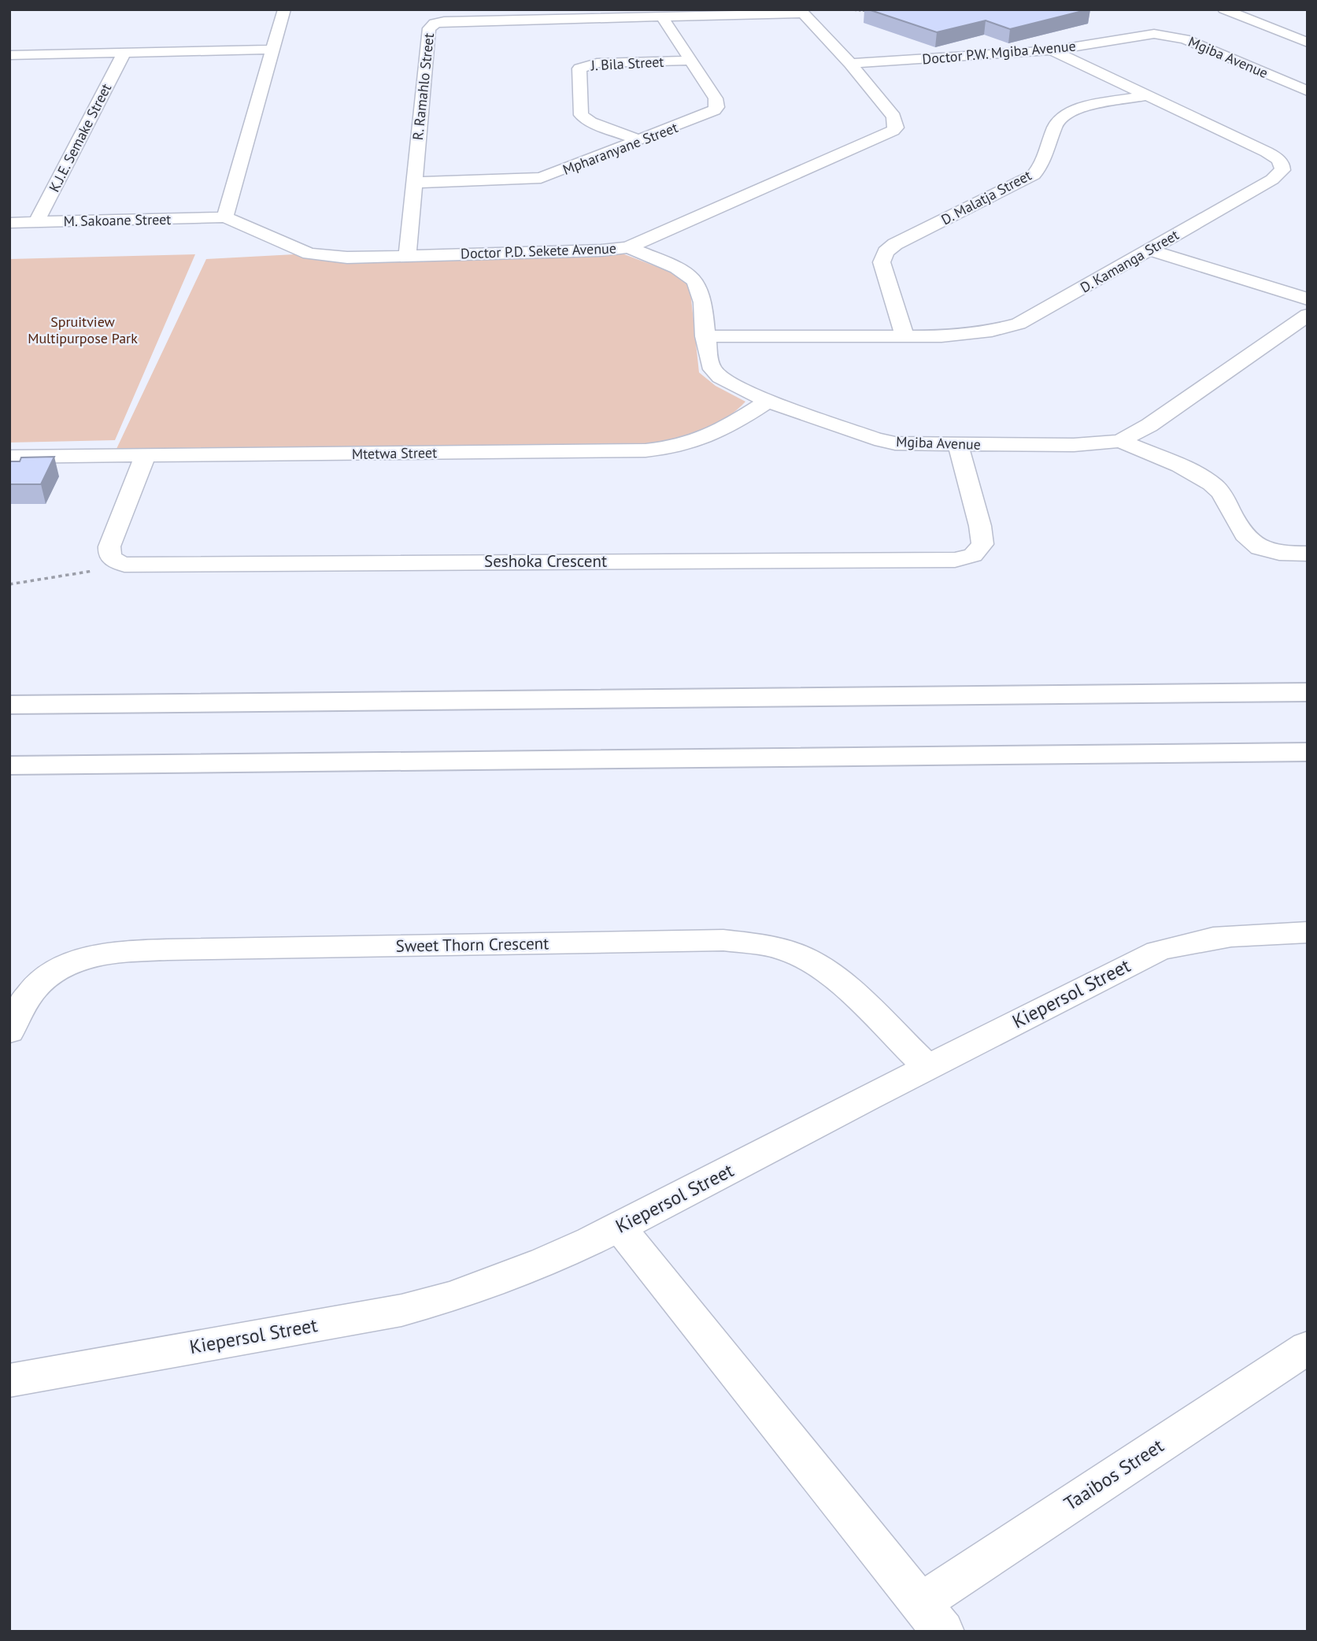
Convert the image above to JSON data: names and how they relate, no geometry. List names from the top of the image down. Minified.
{"streets":{"street":["Doctor P.W. Mgiba Avenue","Mgiba Avenue","J. Bila Street","R. Ramahlo Street","K.J.E. Semake Street","Mpharanyane Street","D. Malatja Street","M. Sakoane Street","Doctor P.D. Sekete Avenue","D. Kamanga Street","Mtetwa Street","Seshoka Crescent","Sweet Thorn Crescent","Kiepersol Street","Taaibos Street"]},"crossings":[["Doctor P.W. Mgiba Avenue","Mgiba Avenue"],["Doctor P.W. Mgiba Avenue","Doctor P.D. Sekete Avenue"],["Doctor P.W. Mgiba Avenue","D. Kamanga Street"],["Mgiba Avenue","Doctor P.D. Sekete Avenue"],["Mgiba Avenue","D. Kamanga Street"],["Mgiba Avenue","Mtetwa Street"],["Mgiba Avenue","Seshoka Crescent"],["J. Bila Street","Mpharanyane Street"],["R. Ramahlo Street","Mpharanyane Street"],["R. Ramahlo Street","Doctor P.D. Sekete Avenue"],["K.J.E. Semake Street","M. Sakoane Street"],["D. Malatja Street","D. Kamanga Street"],["M. Sakoane Street","Doctor P.D. Sekete Avenue"],["Sweet Thorn Crescent","Kiepersol Street"]],"parks":["Spruitview Multipurpose Park"]}
